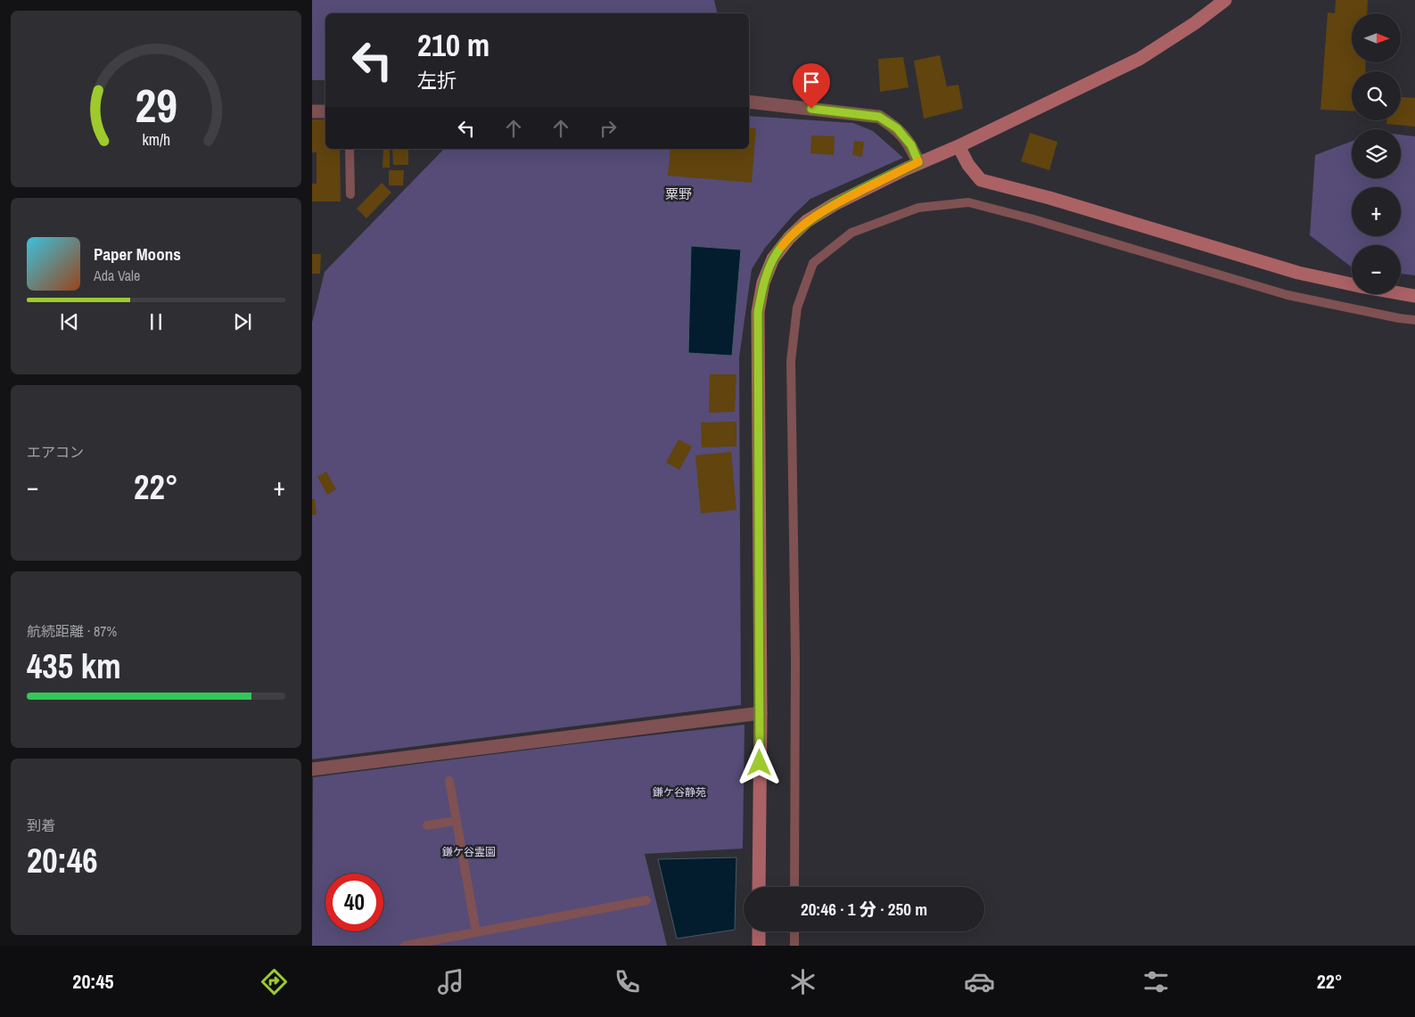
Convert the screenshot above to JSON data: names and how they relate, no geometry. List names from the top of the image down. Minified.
{"districts":["粟野"],"parks":["鎌ケ谷静苑","鎌ケ谷霊園"],"north":"right","page":{"map_buttons":["+","−"],"turn":["210 m","左折"],"song":["Paper Moons","Ada Vale"],"tile":["エアコン",["航続距離 · 87%","435 km"],["到着","20:46"]],"heat":["−","22°","+"],"limit":"40","trip":"20:46 · 1 分 · 250 m","tabs":["20:45","22°"],"gauge":["29","km/h"]}}
